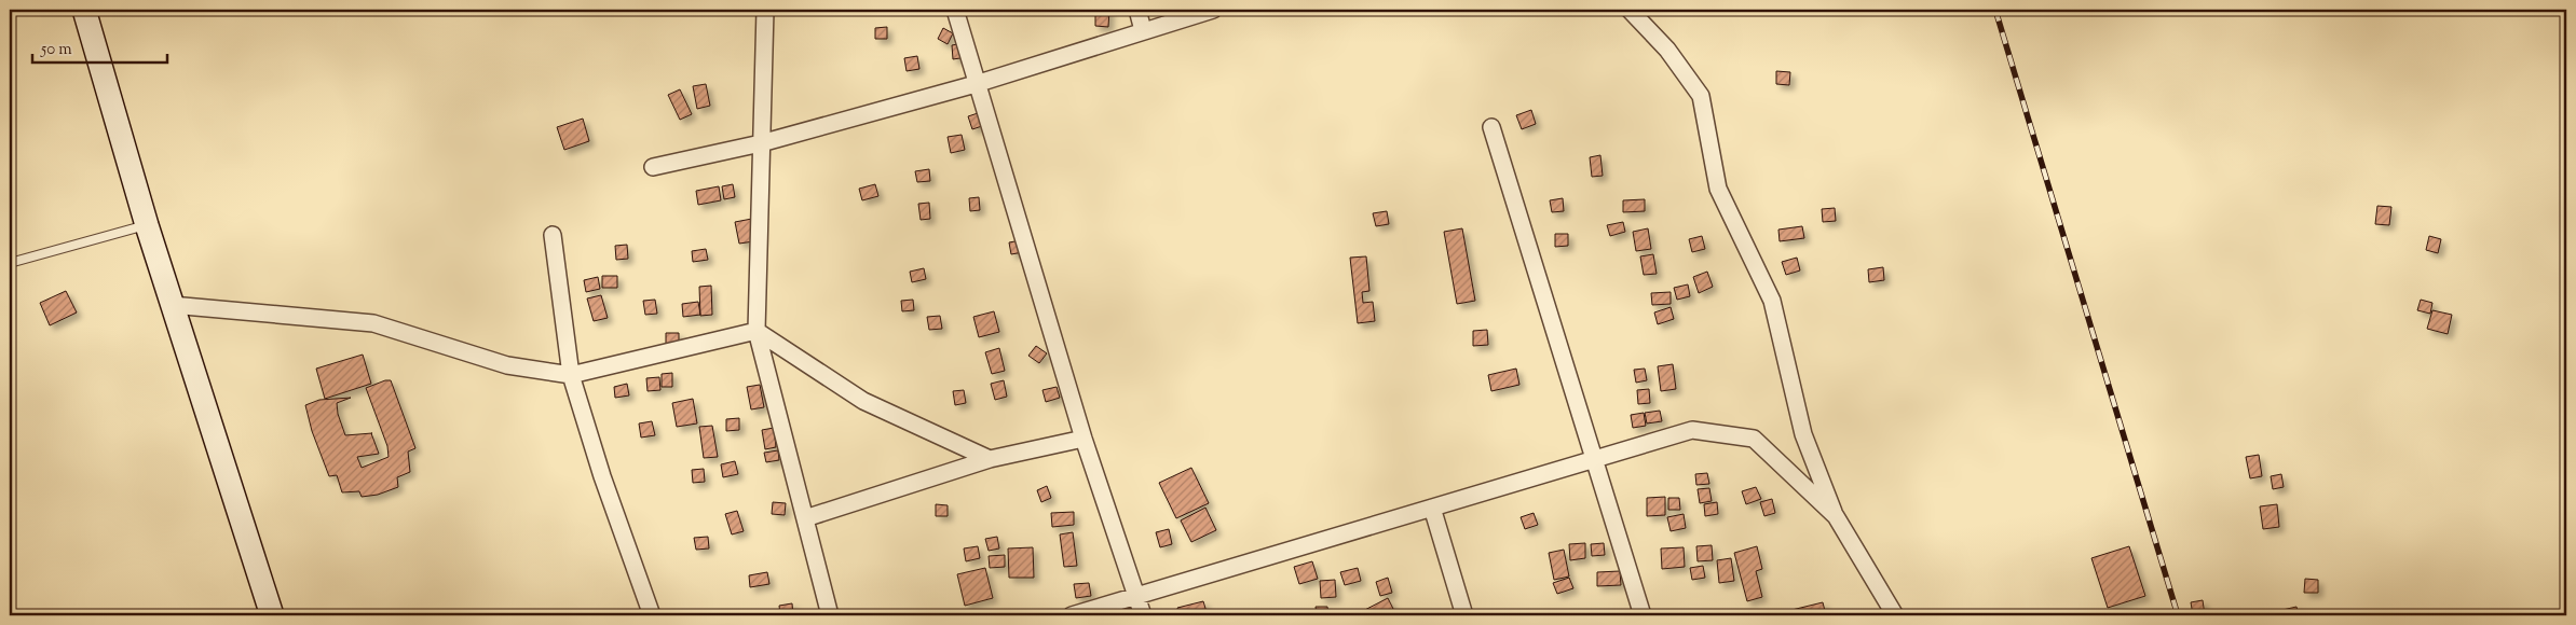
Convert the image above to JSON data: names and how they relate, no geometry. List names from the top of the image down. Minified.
{"scale_bar":"50 m"}
